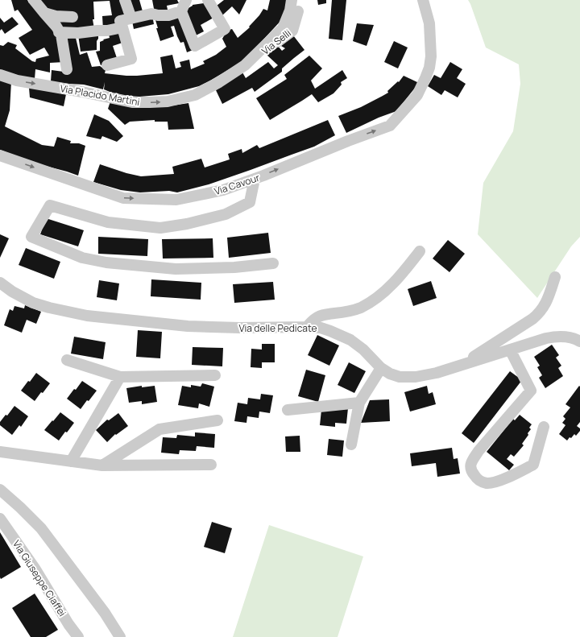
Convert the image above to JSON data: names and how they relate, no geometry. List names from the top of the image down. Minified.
{"streets":{"street":["Via Selli","Via Placido Martini","Via Cavour","Via delle Pedicate","Via Giuseppe Ciaffei"]},"crossings":[["Via Selli","Via Placido Martini"]],"one_way":["Via Cavour"]}
